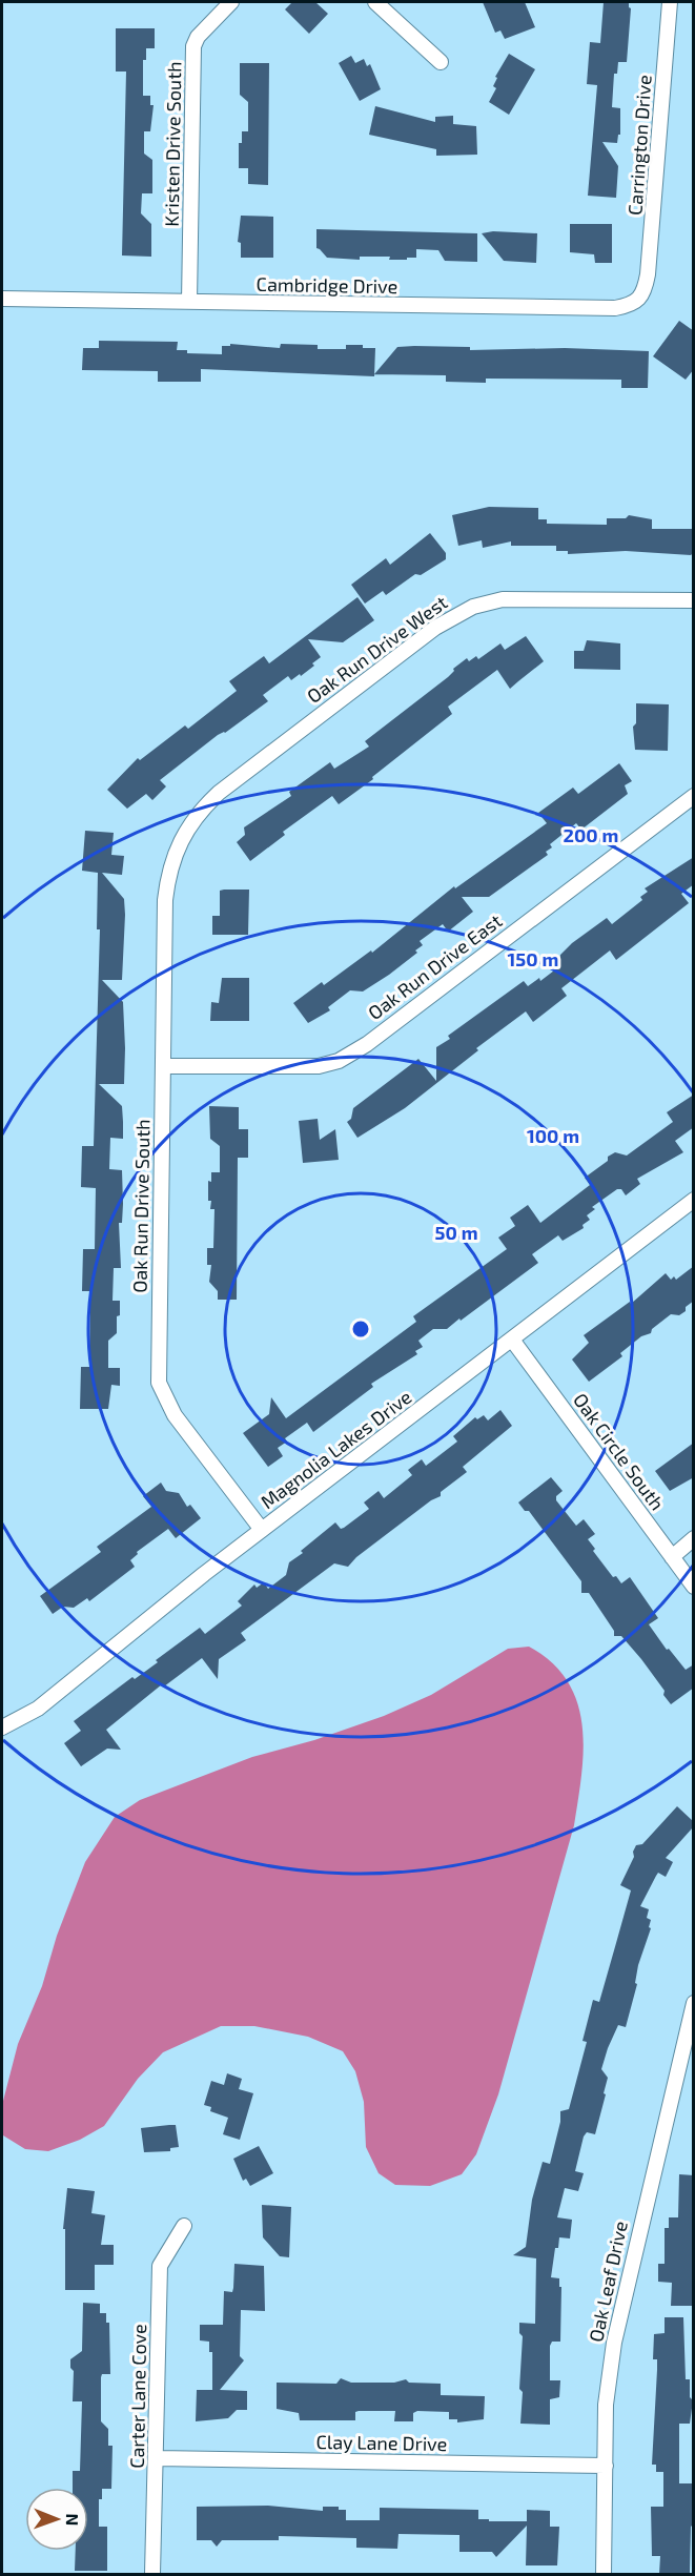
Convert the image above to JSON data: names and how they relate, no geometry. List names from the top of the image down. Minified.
{"streets":{"street":["Kristen Drive South","Carrington Drive","Cambridge Drive","Oak Run Drive West","Oak Run Drive East","Oak Run Drive South","Magnolia Lakes Drive","Oak Circle South","Oak Leaf Drive","Carter Lane Cove","Clay Lane Drive"]},"crossings":[["Kristen Drive South","Cambridge Drive"],["Carrington Drive","Cambridge Drive"],["Oak Run Drive West","Oak Run Drive South"],["Oak Run Drive East","Oak Run Drive South"],["Oak Run Drive South","Magnolia Lakes Drive"],["Magnolia Lakes Drive","Oak Circle South"],["Oak Leaf Drive","Clay Lane Drive"],["Carter Lane Cove","Clay Lane Drive"]],"north":"right","rings":["200 m","150 m","100 m","50 m"]}
